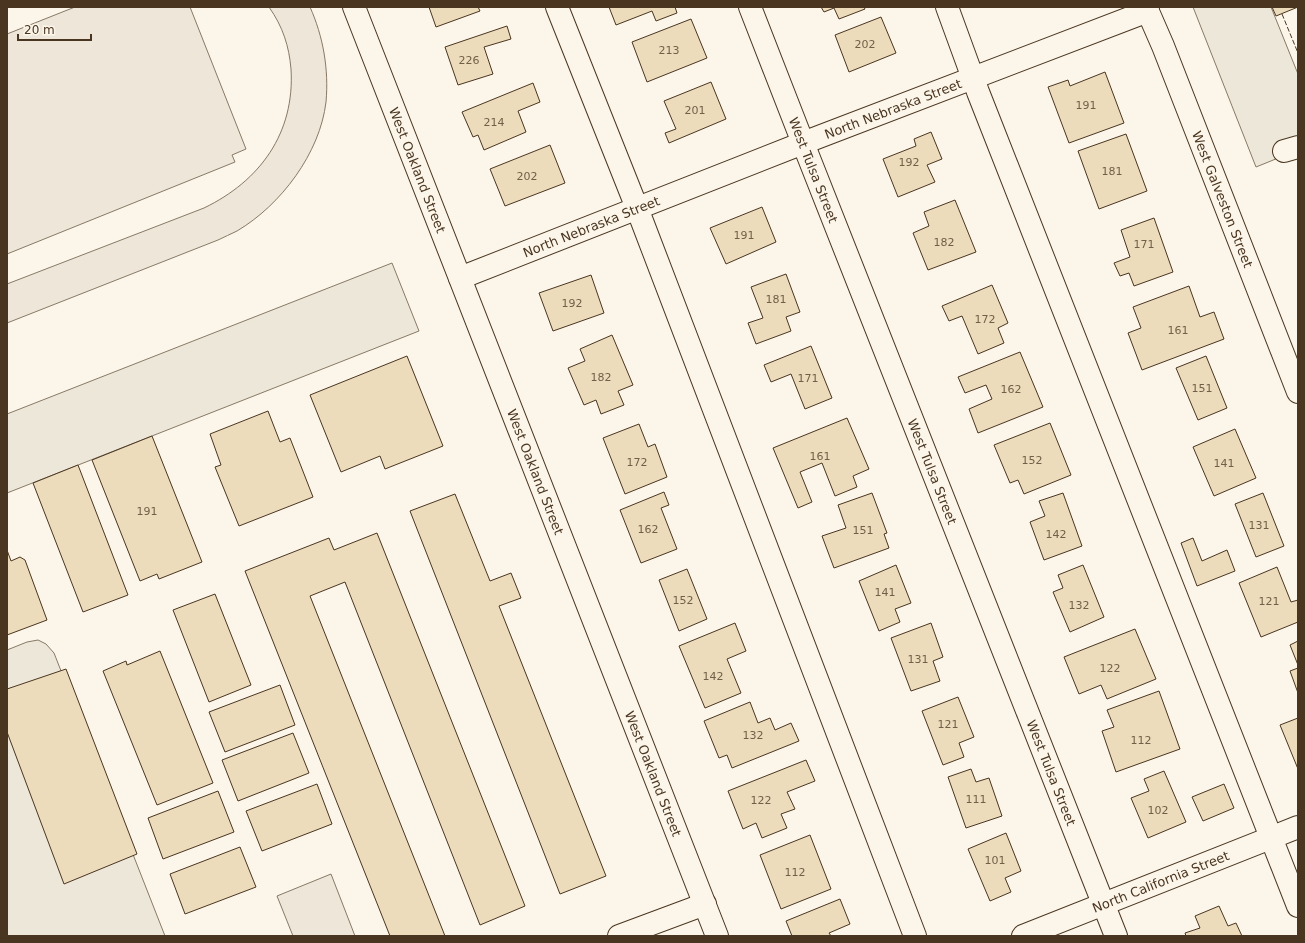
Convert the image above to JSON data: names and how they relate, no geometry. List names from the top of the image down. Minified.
{"streets":{"street":["North Nebraska Street","West Oakland Street","West Tulsa Street","West Galveston Street","North California Street"]},"crossings":[["North Nebraska Street","West Oakland Street"],["North Nebraska Street","West Tulsa Street"],["North Nebraska Street","West Galveston Street"],["West Tulsa Street","North California Street"]],"house_numbers":["202","213","226","191","201","214","192","181","202","191","182","171","181","192","172","161","182","171","151","162","161","152","172","141","191","131","162","151","142","141","152","121","132","131","122","142","121","132","112","111","122","102","101","112"],"scale_bar":"20 m"}
